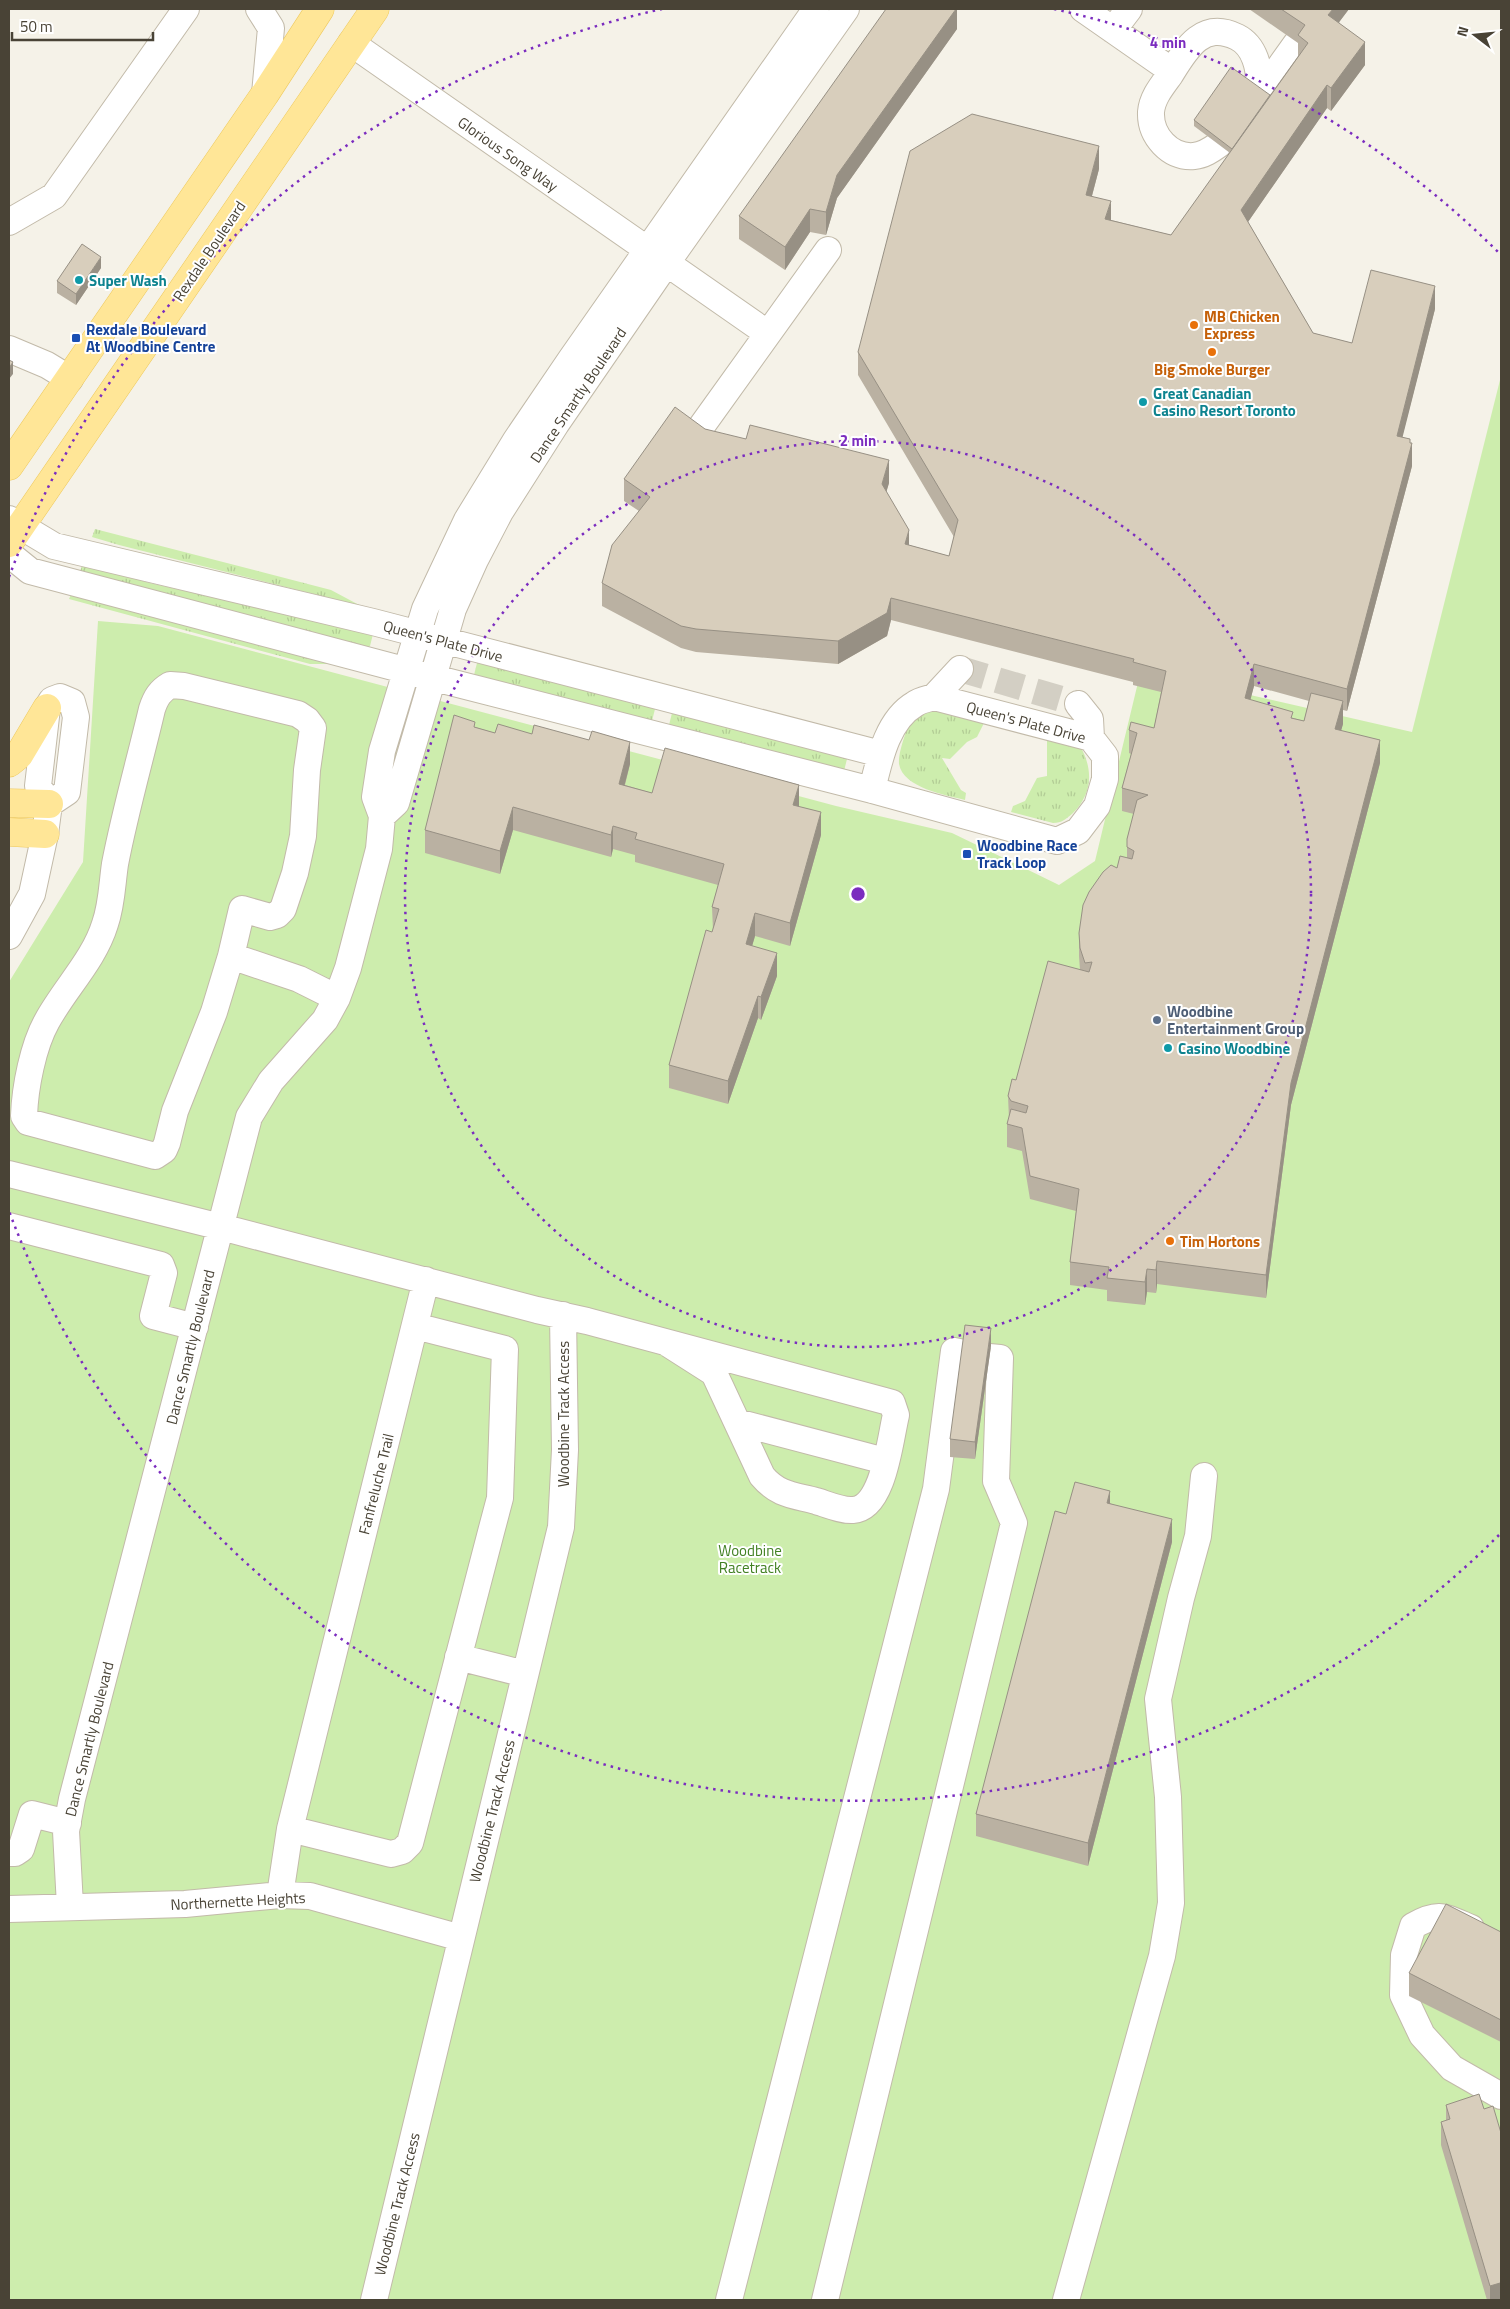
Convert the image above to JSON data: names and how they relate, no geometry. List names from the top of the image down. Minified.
{"streets":{"main road":["Rexdale Boulevard"],"street":["Glorious Song Way","Dance Smartly Boulevard","Queen's Plate Drive","Woodbine Track Access","Fanfreluche Trail","Northernette Heights"]},"crossings":[["Glorious Song Way","Rexdale Boulevard"],["Glorious Song Way","Dance Smartly Boulevard"],["Rexdale Boulevard","Queen's Plate Drive"],["Dance Smartly Boulevard","Queen's Plate Drive"],["Dance Smartly Boulevard","Northernette Heights"],["Woodbine Track Access","Northernette Heights"],["Fanfreluche Trail","Northernette Heights"]],"parks":["Woodbine Racetrack"],"places":{"other":["Super Wash","MB Chicken Express","Big Smoke Burger","Great Canadian Casino Resort Toronto","Woodbine Entertainment Group","Casino Woodbine","Tim Hortons"],"transit":["Rexdale Boulevard At Woodbine Centre","Woodbine Race Track Loop"]},"scale_bar":"50 m","north":"left","rings":["4 min","2 min"]}
